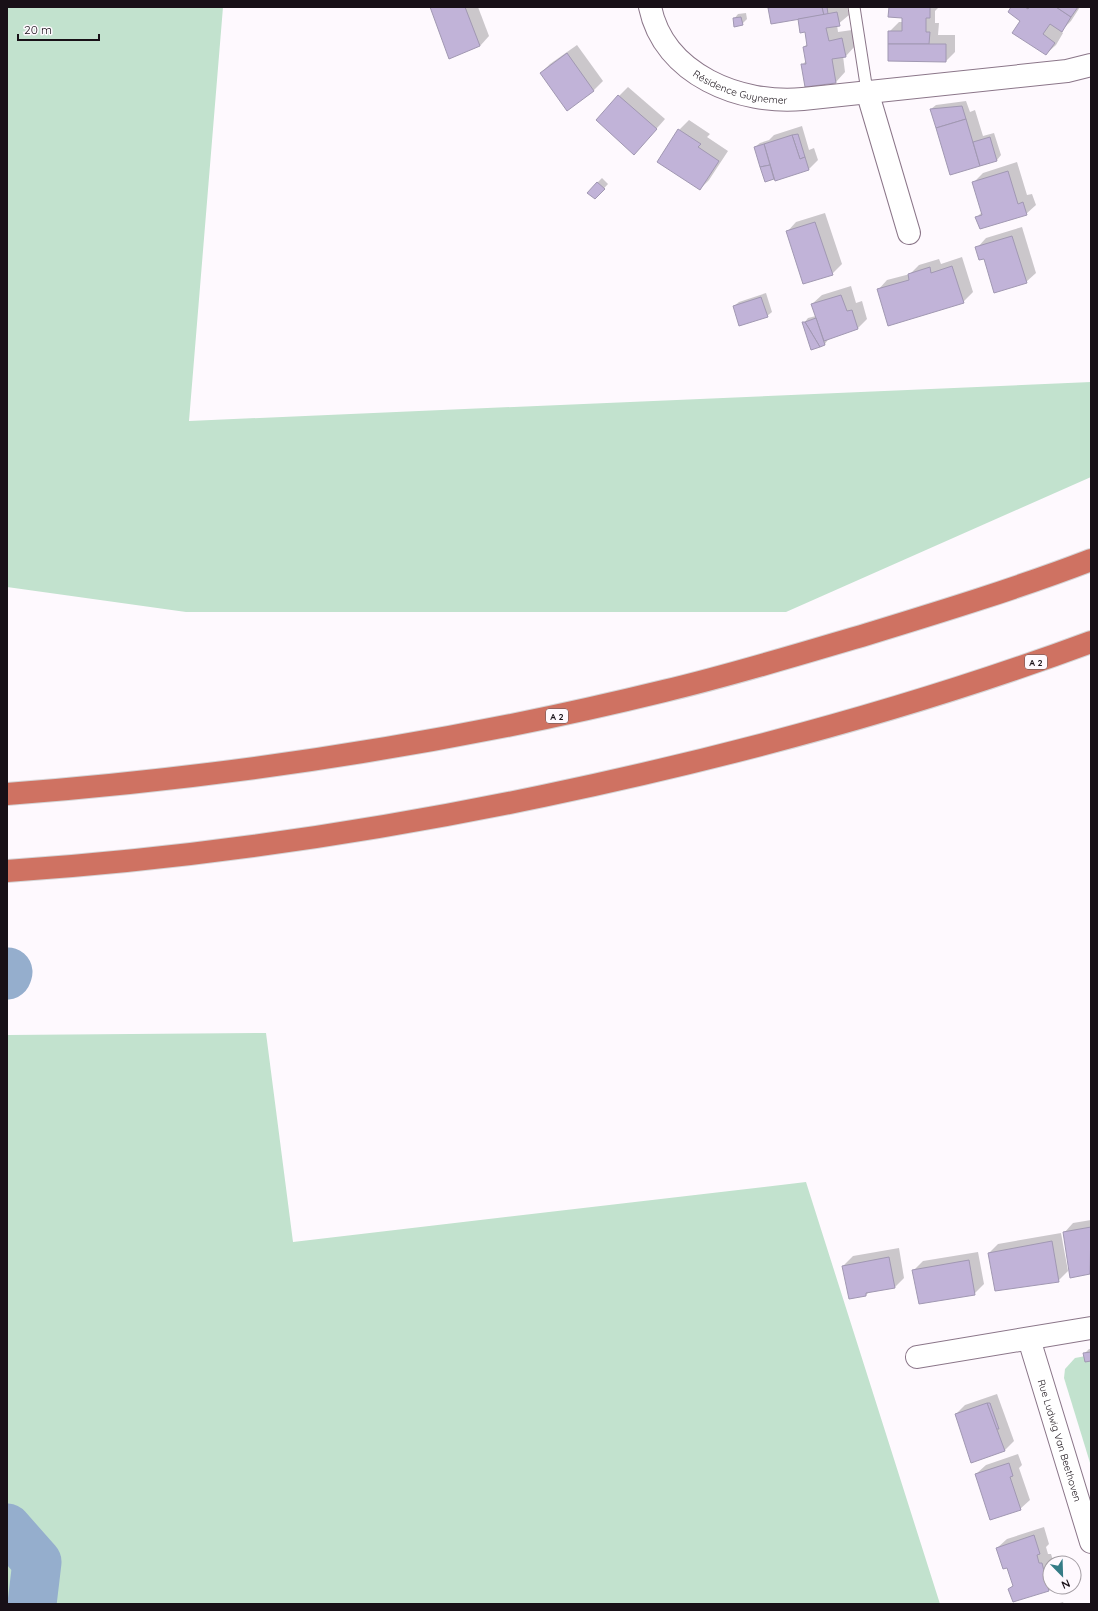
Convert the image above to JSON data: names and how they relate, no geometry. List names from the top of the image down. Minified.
{"streets":{"highway":["A 2"],"street":["Résidence Guynemer","Rue Ludwig Van Beethoven"]},"scale_bar":"20 m","north":"bottom right"}
